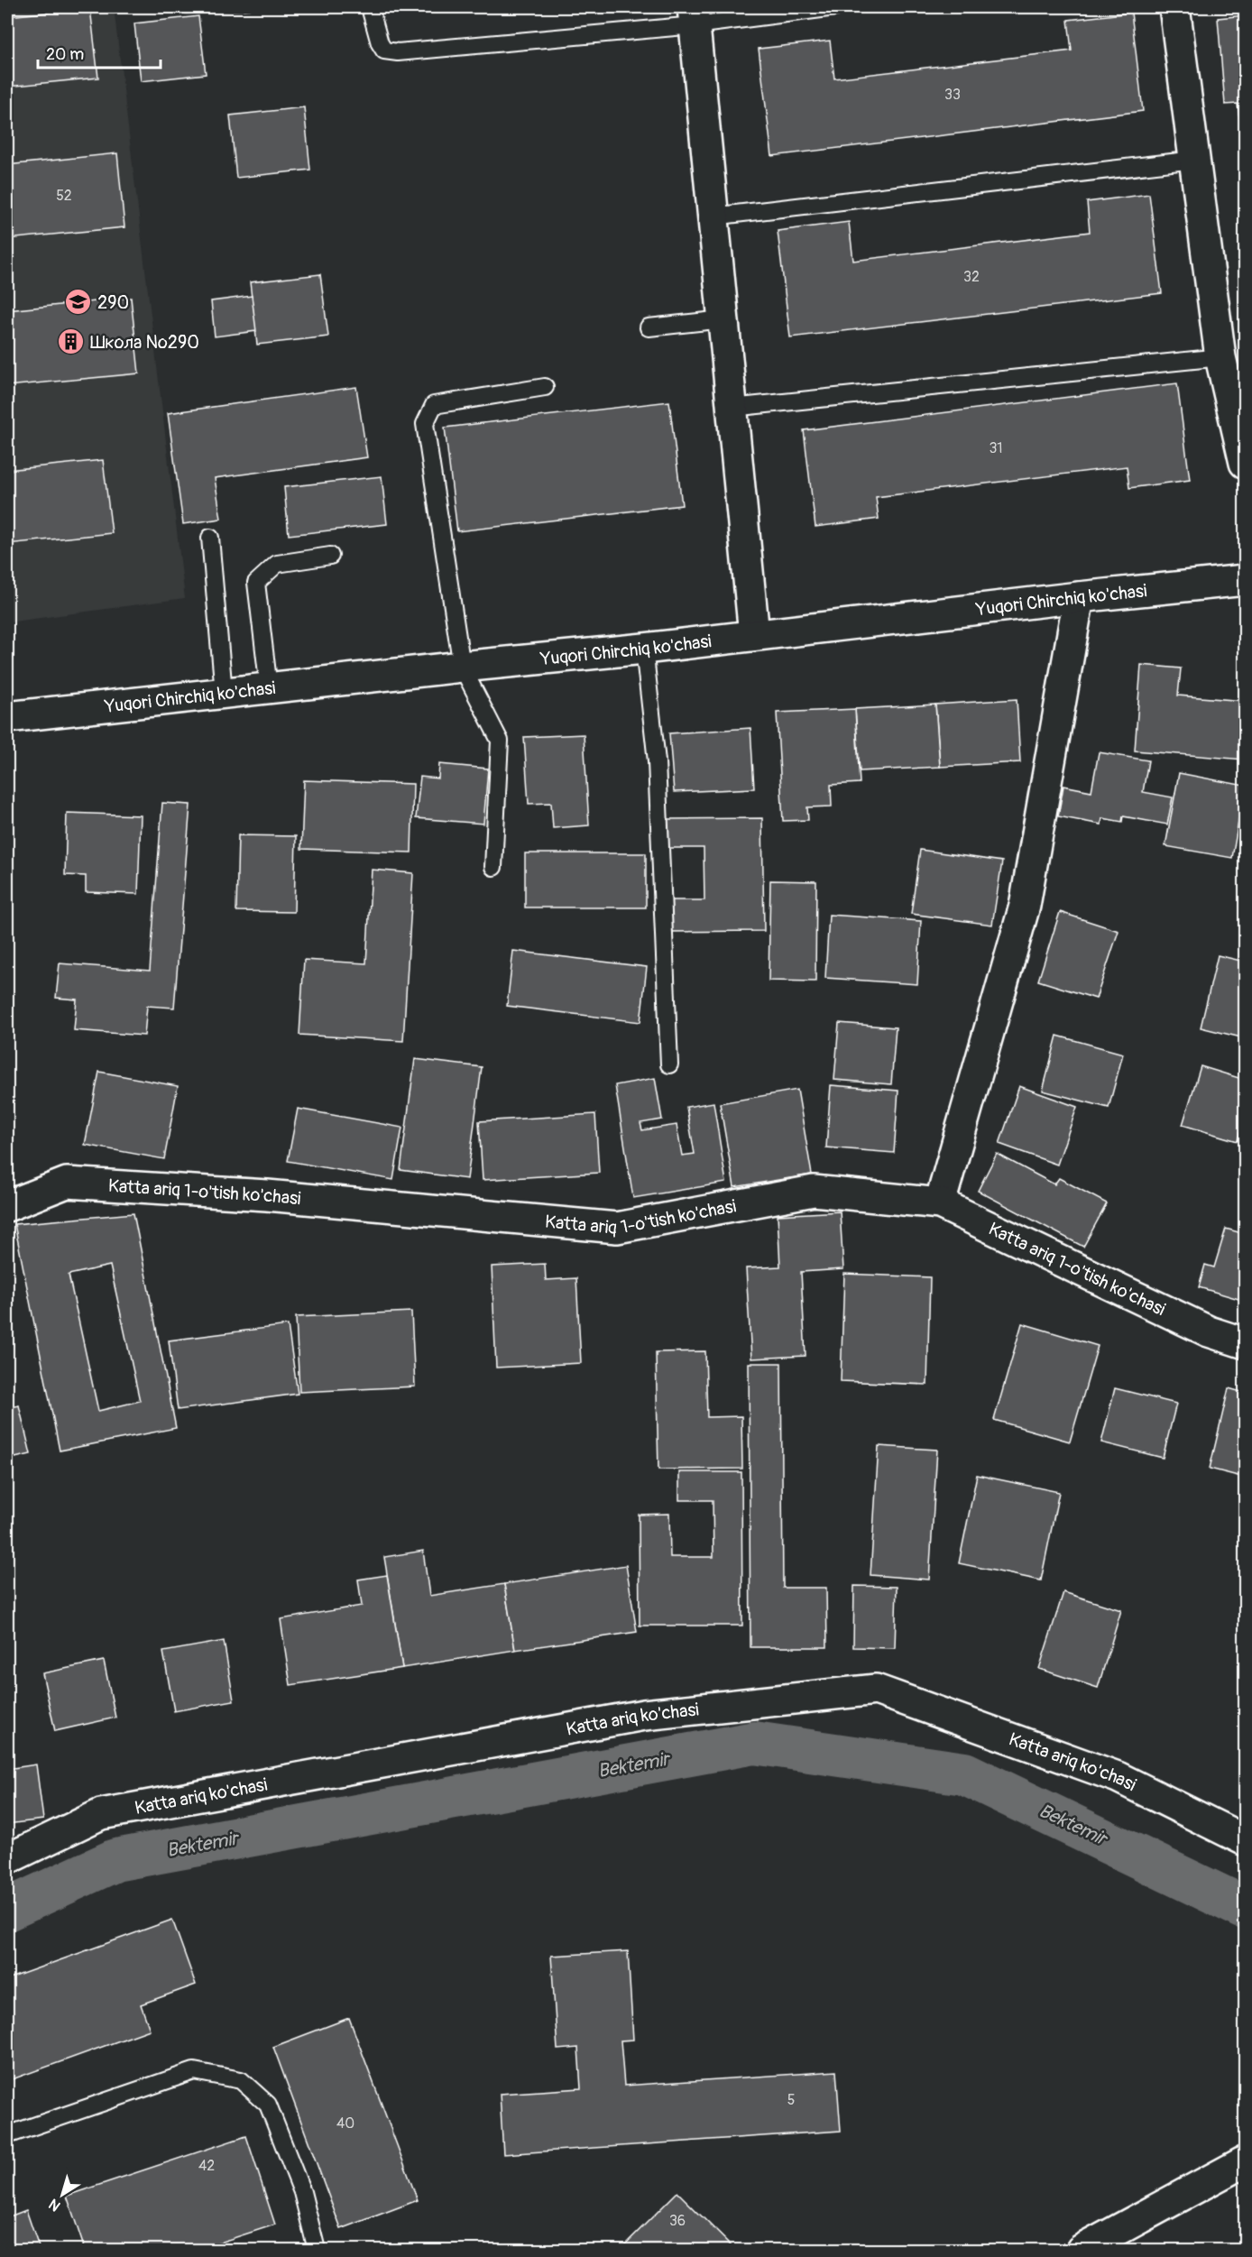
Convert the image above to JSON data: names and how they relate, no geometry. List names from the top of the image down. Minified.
{"streets":{"street":["Yuqori Chirchiq ko'chasi","Katta ariq 1-o'tish ko'chasi","Katta ariq ko'chasi"]},"water":["Bektemir"],"places":{"school or university":["290"],"building":["Школа №290"]},"house_numbers":["33","52","32","31","5","40","42","36"],"scale_bar":"20 m","north":"bottom left"}
